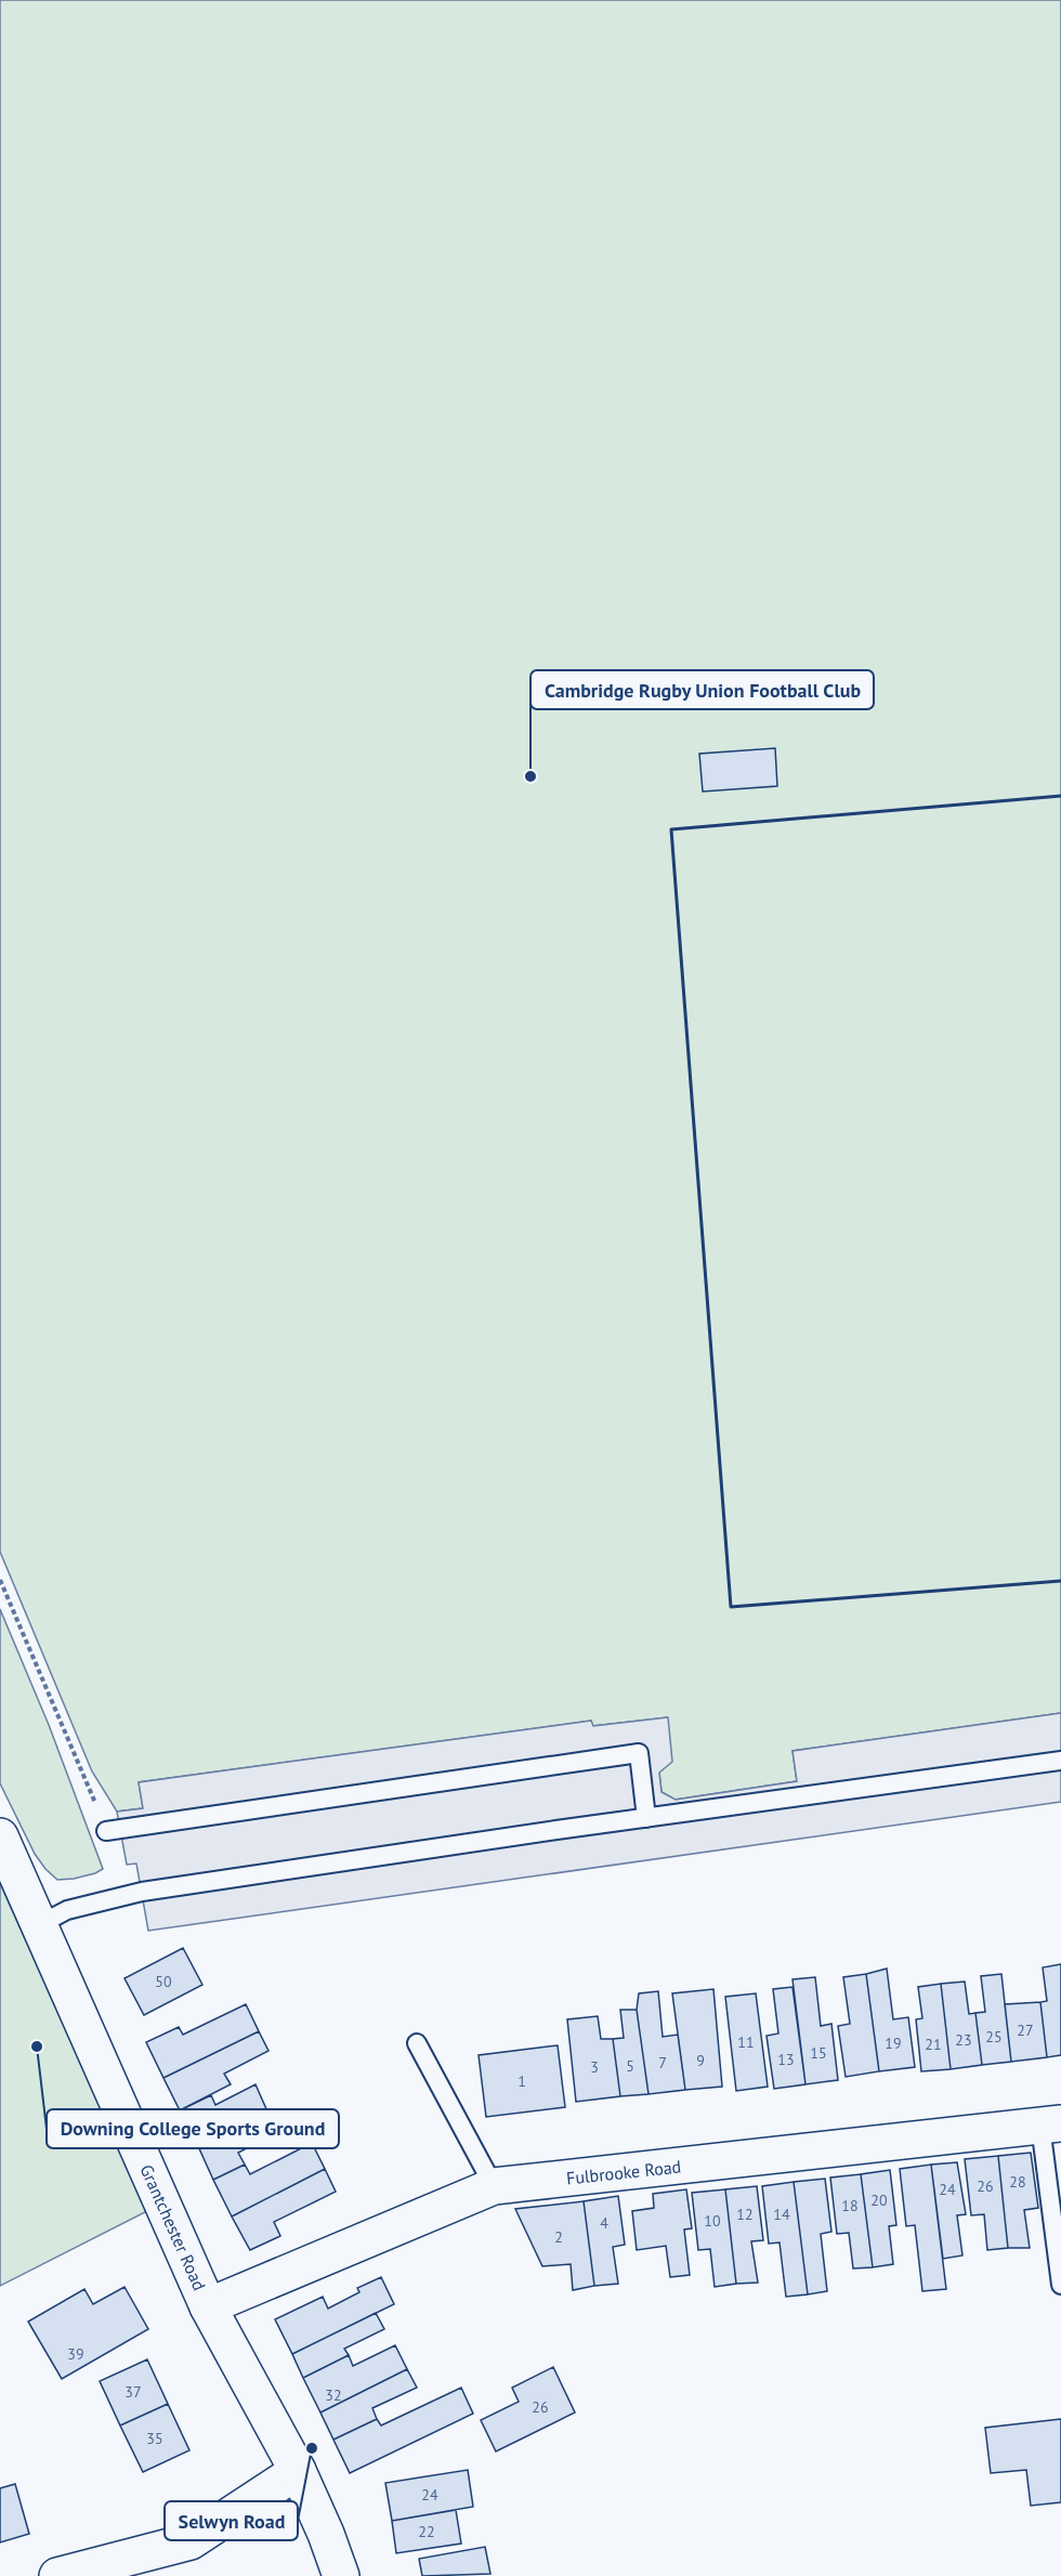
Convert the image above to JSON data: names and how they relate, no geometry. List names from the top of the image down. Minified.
{"streets":{"street":["Fulbrooke Road","Grantchester Road"]},"crossings":[["Fulbrooke Road","Grantchester Road"]],"places":["Cambridge Rugby Union Football Club","Downing College Sports Ground","Selwyn Road"],"house_numbers":["50","27","25","23","11","19","21","15","13","9","7","5","3","1","28","26","24","20","18","12","14","10","4","2","39","37","32","26","35","24","22"]}
